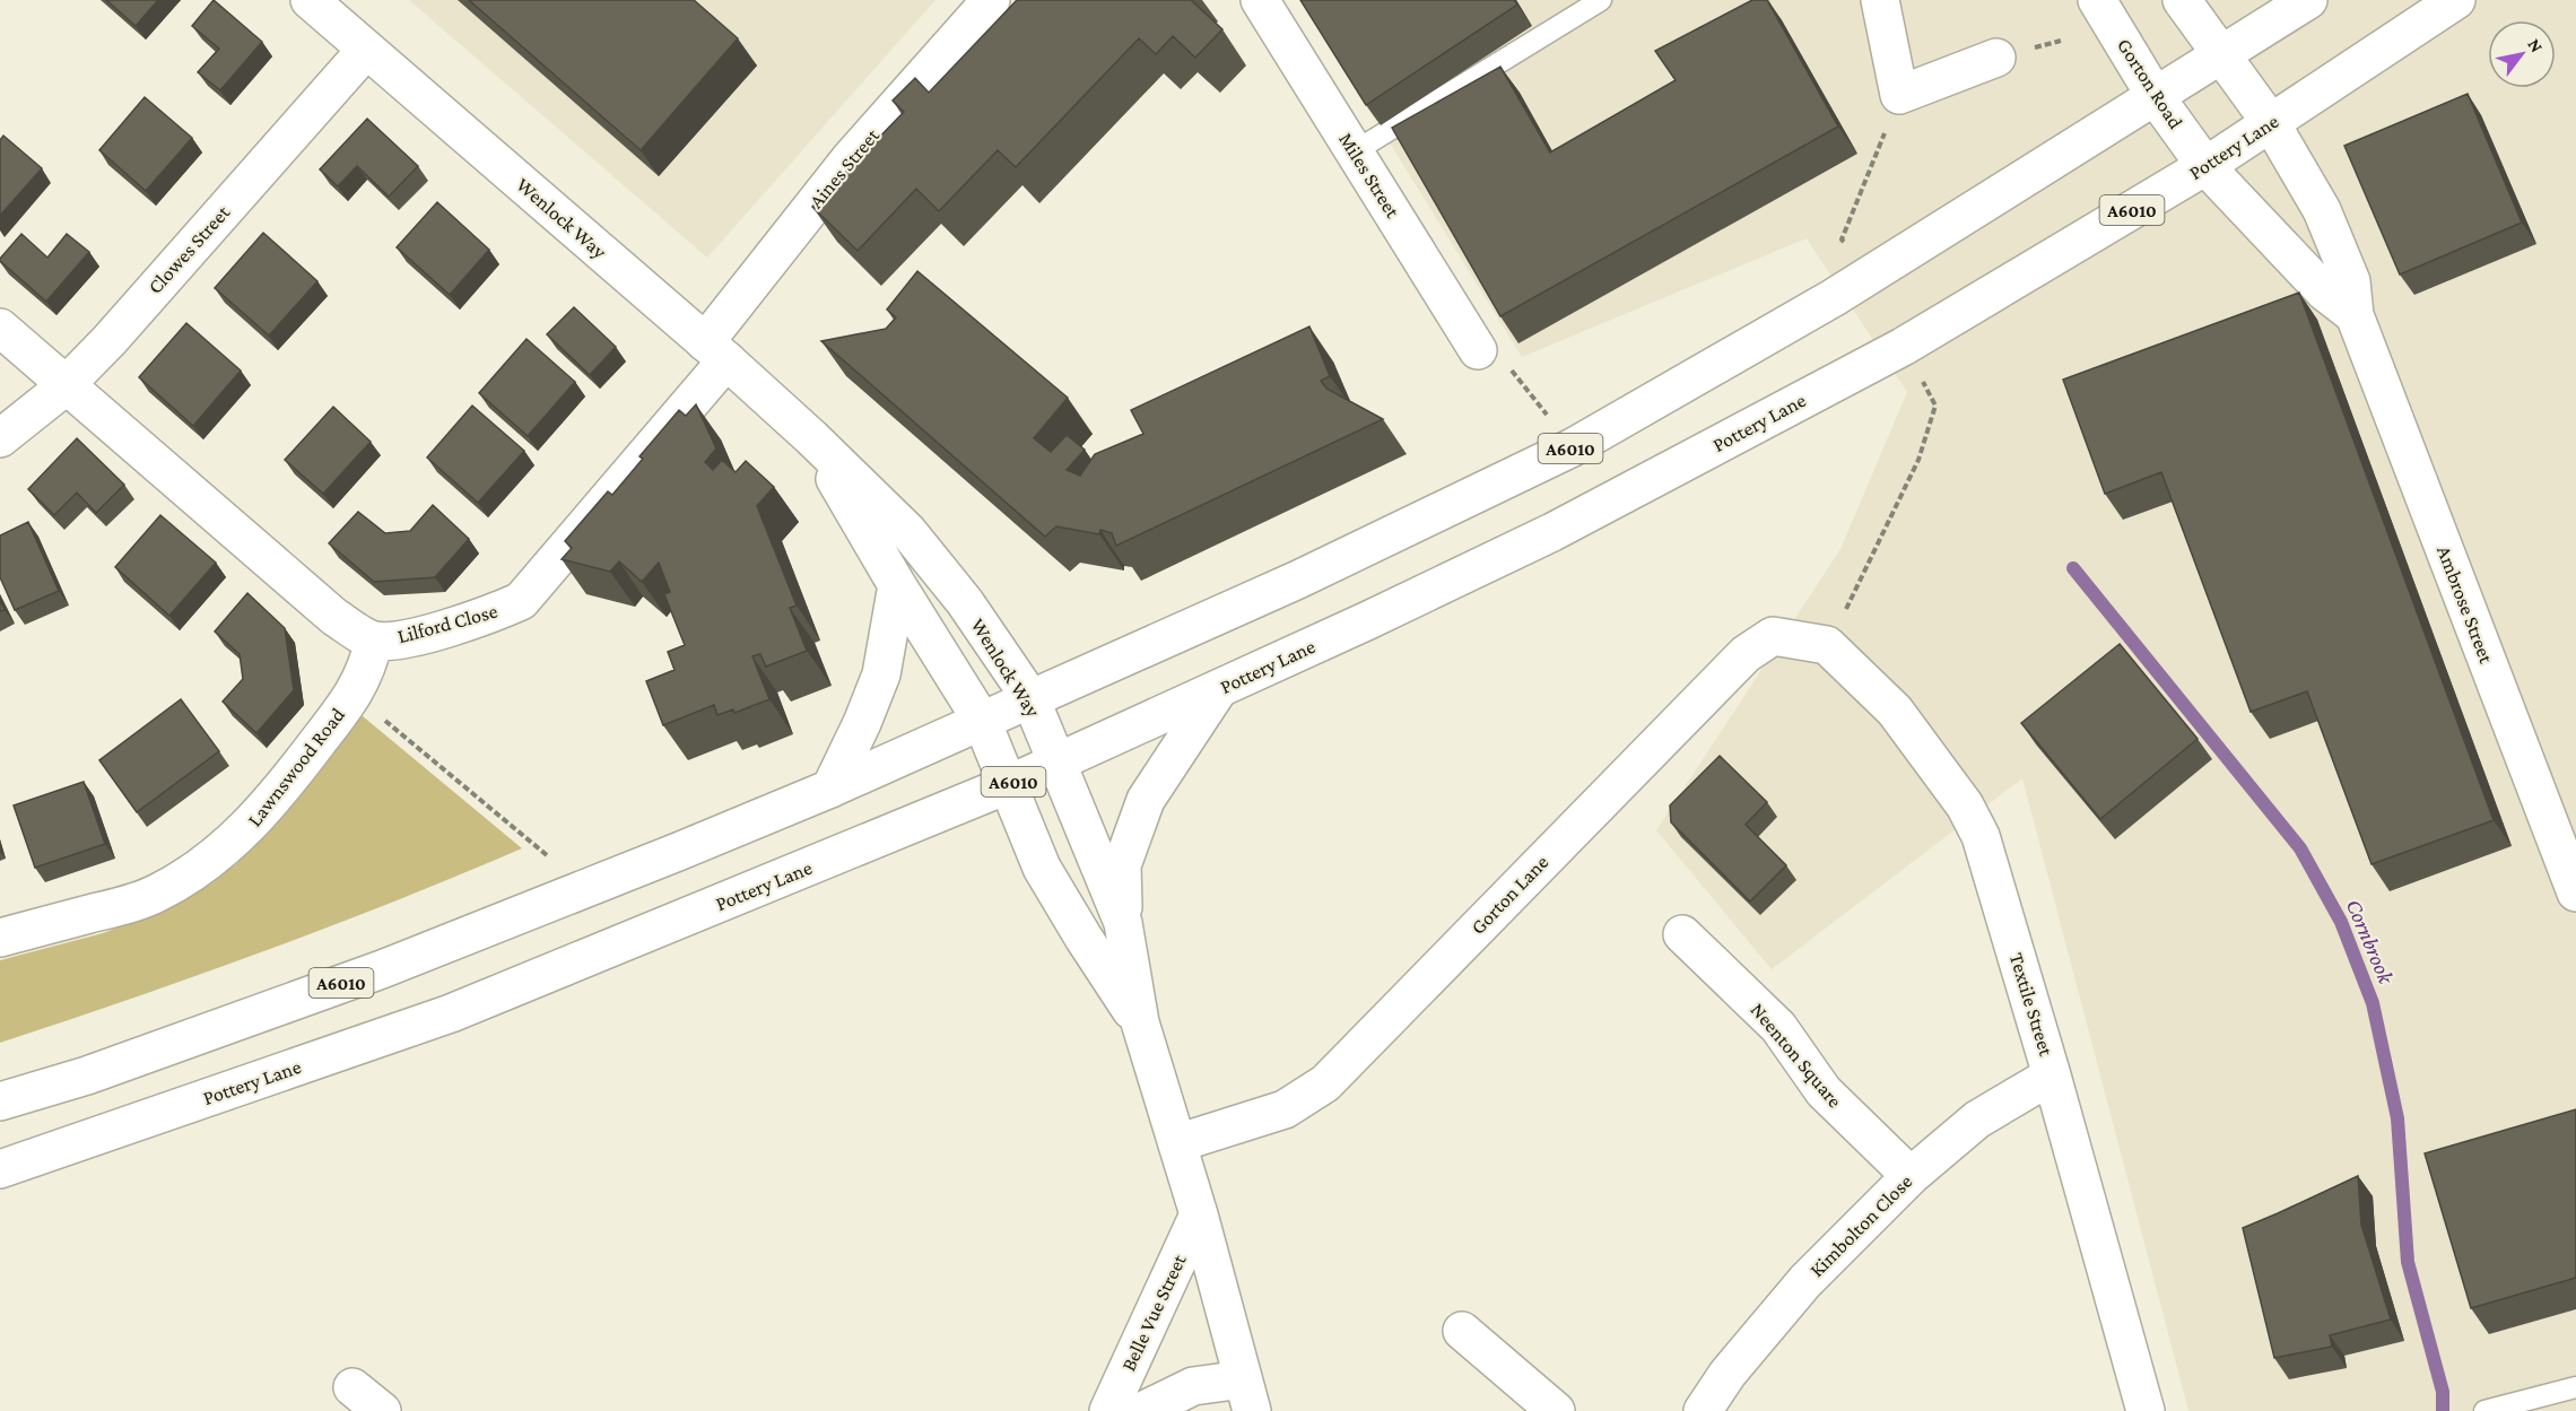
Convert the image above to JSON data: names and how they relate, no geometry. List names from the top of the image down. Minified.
{"streets":{"main road":["Gorton Road","Pottery Lane","Aines Street","Miles Street","A6010","Wenlock Way","Clowes Street","Ambrose Street","Lilford Close","Lawnswood Road","Gorton Lane","Textile Street","Neenton Square","Kimbolton Close","Belle Vue Street"]},"crossings":[["Gorton Road","Pottery Lane"],["Gorton Road","A6010"],["Pottery Lane","Wenlock Way"],["Pottery Lane","Ambrose Street"],["Aines Street","Wenlock Way"],["Aines Street","Lilford Close"],["A6010","Wenlock Way"],["Wenlock Way","Clowes Street"],["Wenlock Way","Lilford Close"],["Wenlock Way","Gorton Lane"],["Wenlock Way","Belle Vue Street"],["Clowes Street","Lilford Close"],["Lilford Close","Lawnswood Road"],["Gorton Lane","Textile Street"],["Textile Street","Kimbolton Close"],["Neenton Square","Kimbolton Close"]],"water":["Cornbrook"],"north":"top right"}
